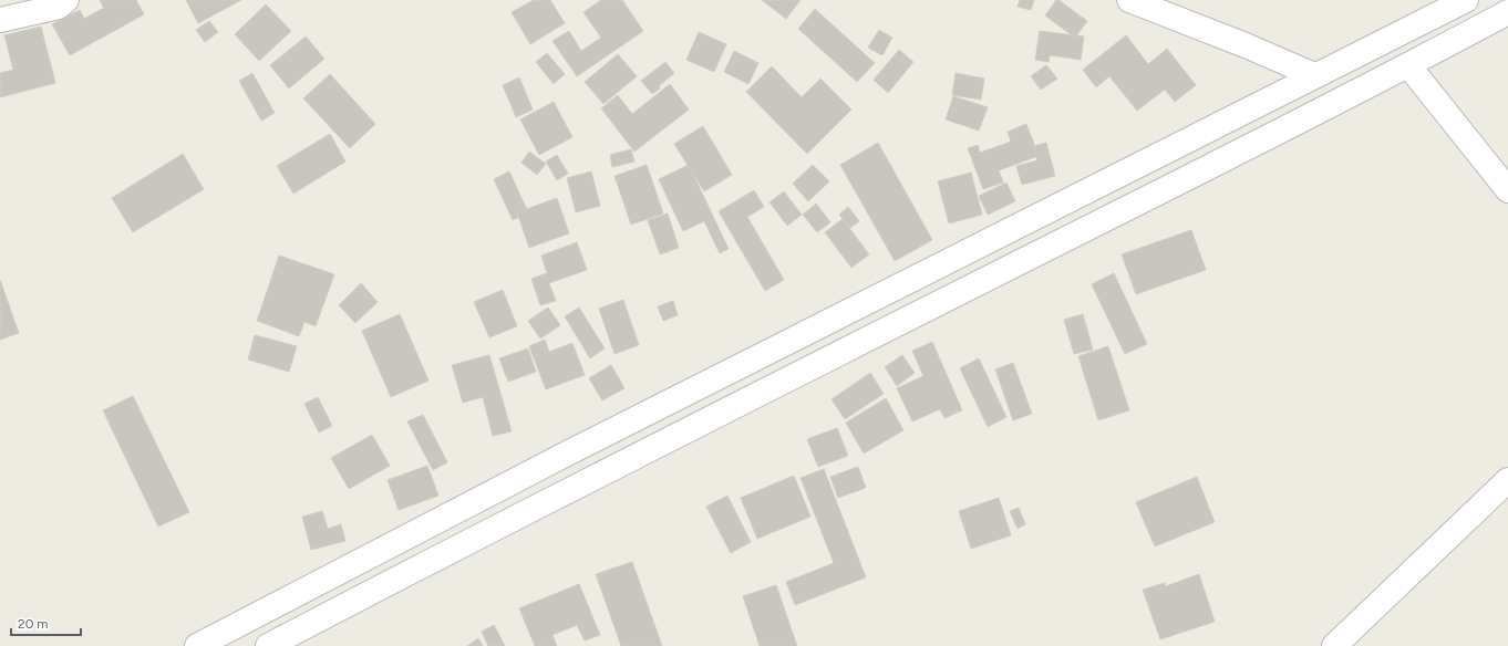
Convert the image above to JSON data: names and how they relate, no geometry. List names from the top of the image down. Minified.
{"scale_bar":"20 m"}
